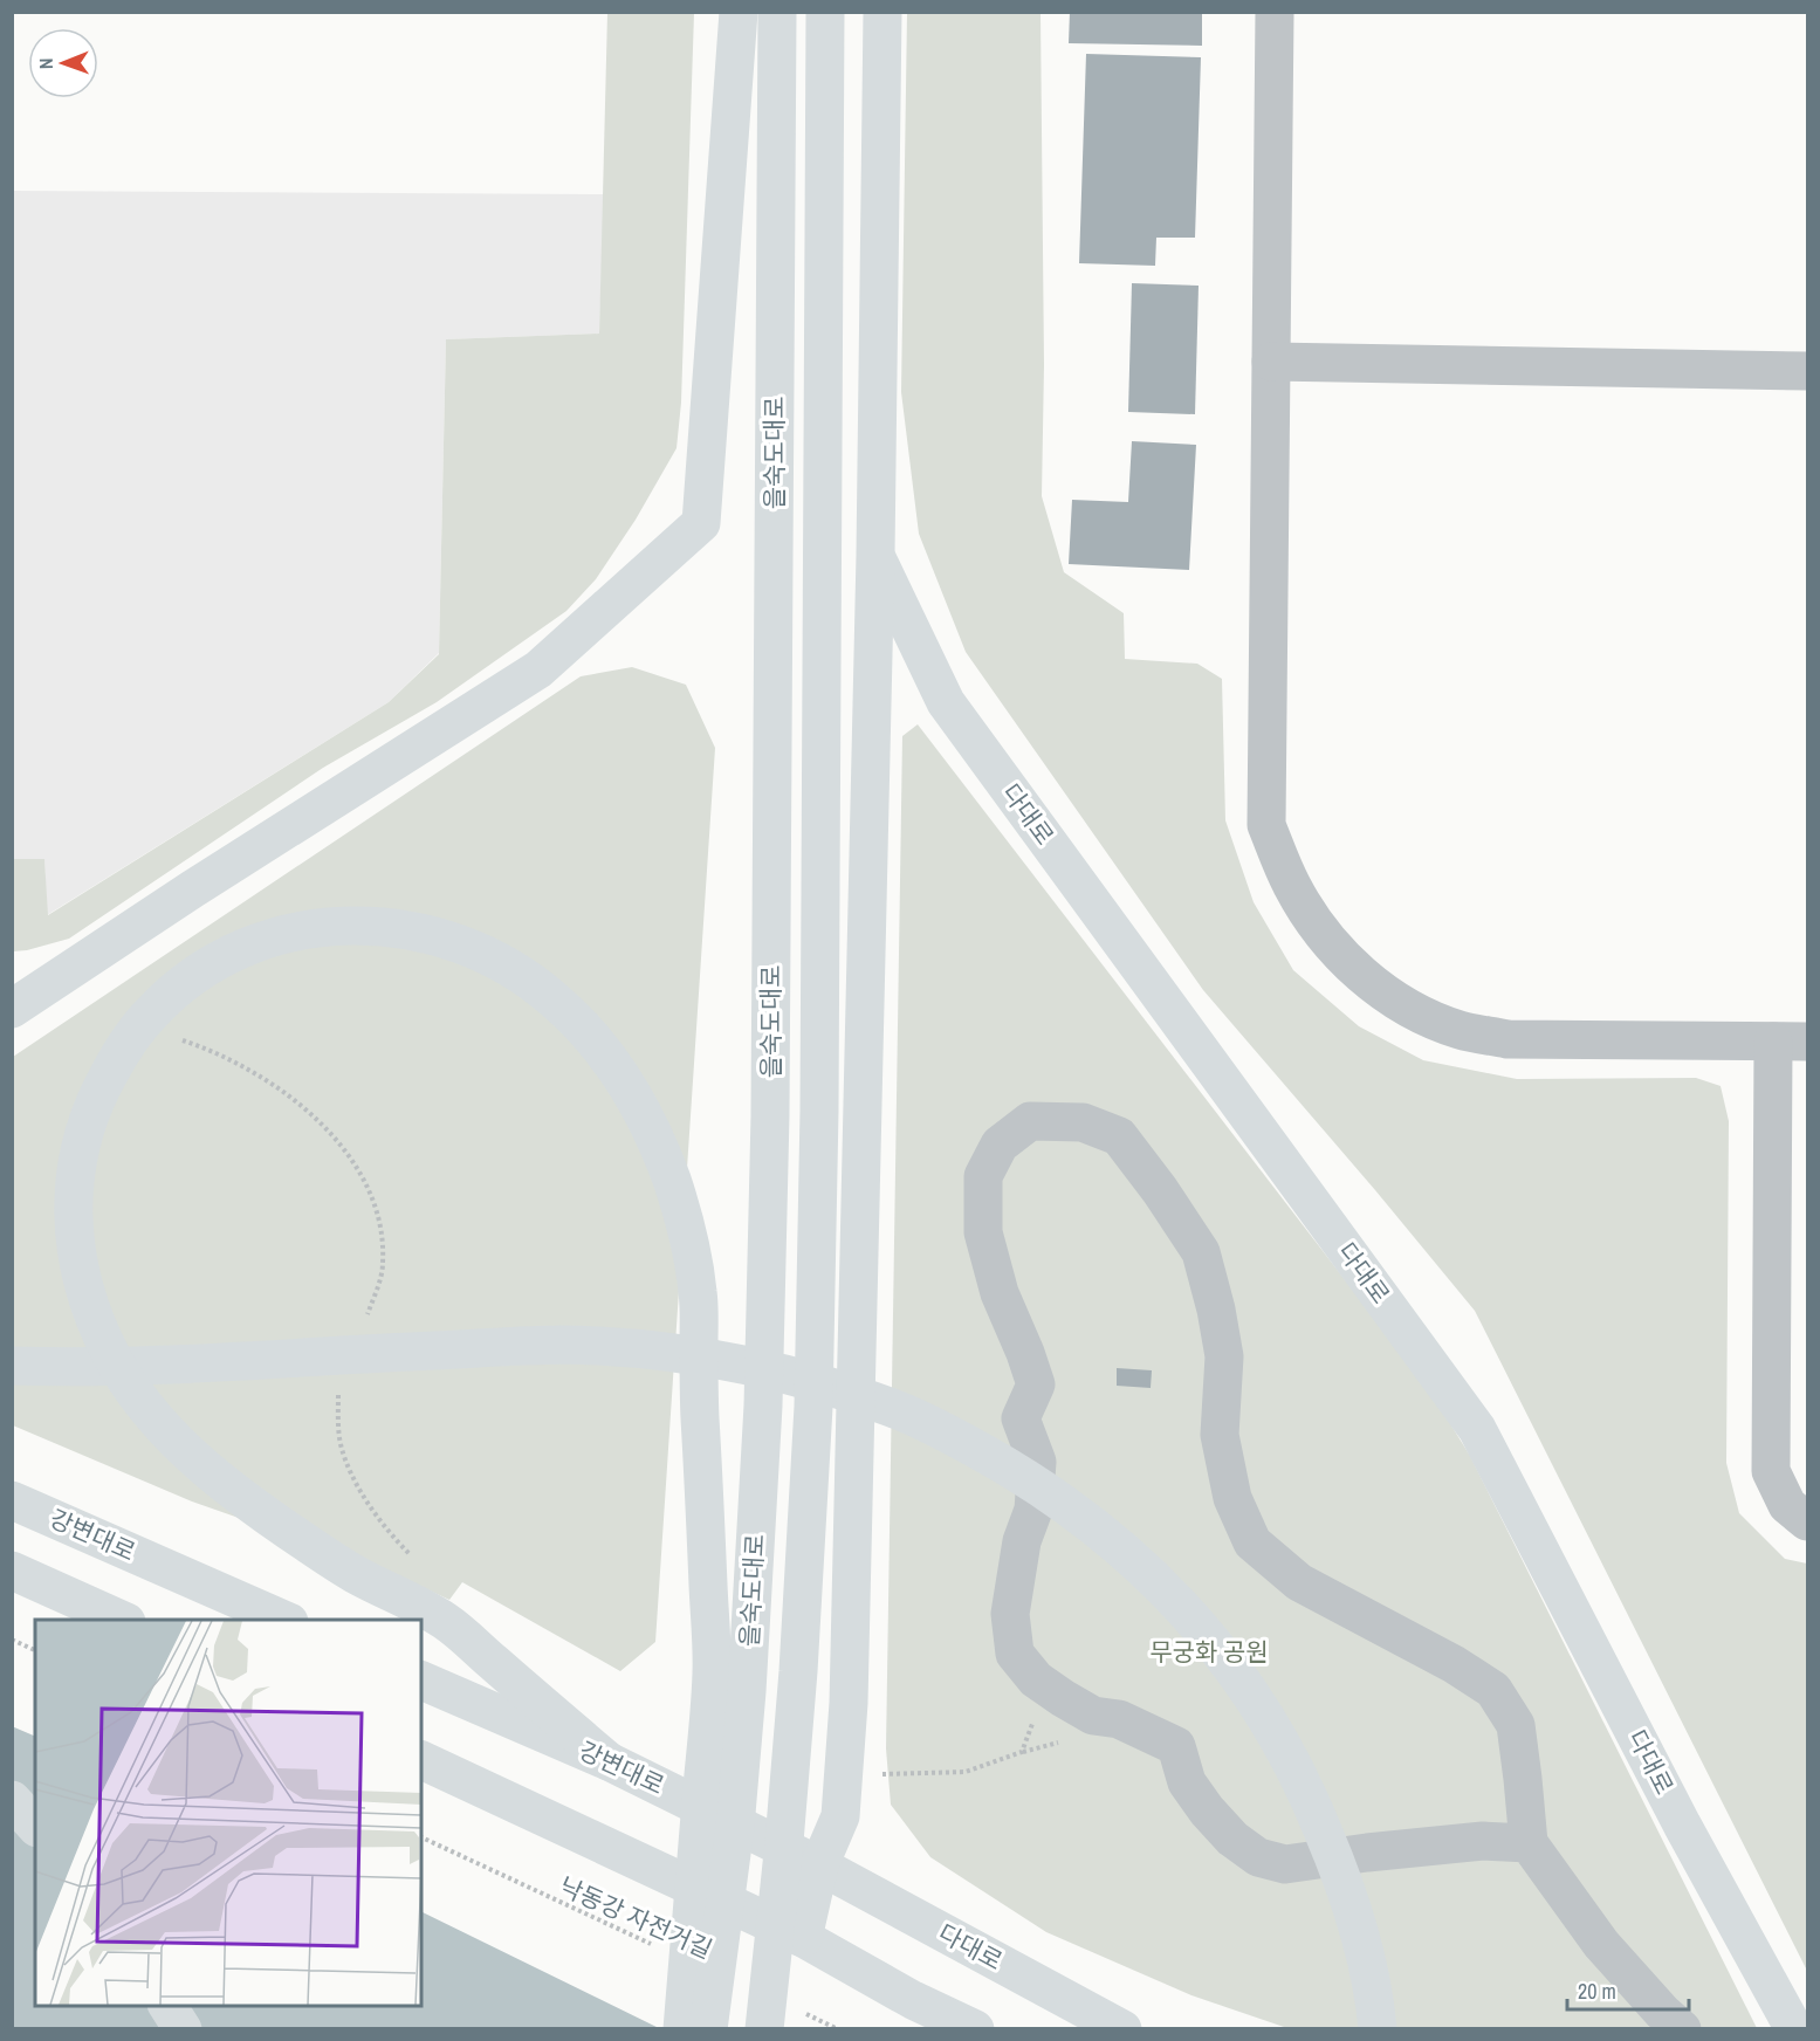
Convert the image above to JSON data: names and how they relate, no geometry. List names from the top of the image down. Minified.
{"streets":{"main road":["을숙도대로","다대로","강변대로"],"path":["낙동강 자전거길"]},"crossings":[["다대로","강변대로"]],"parks":["무궁화 공원"],"scale_bar":"20 m","north":"left"}
